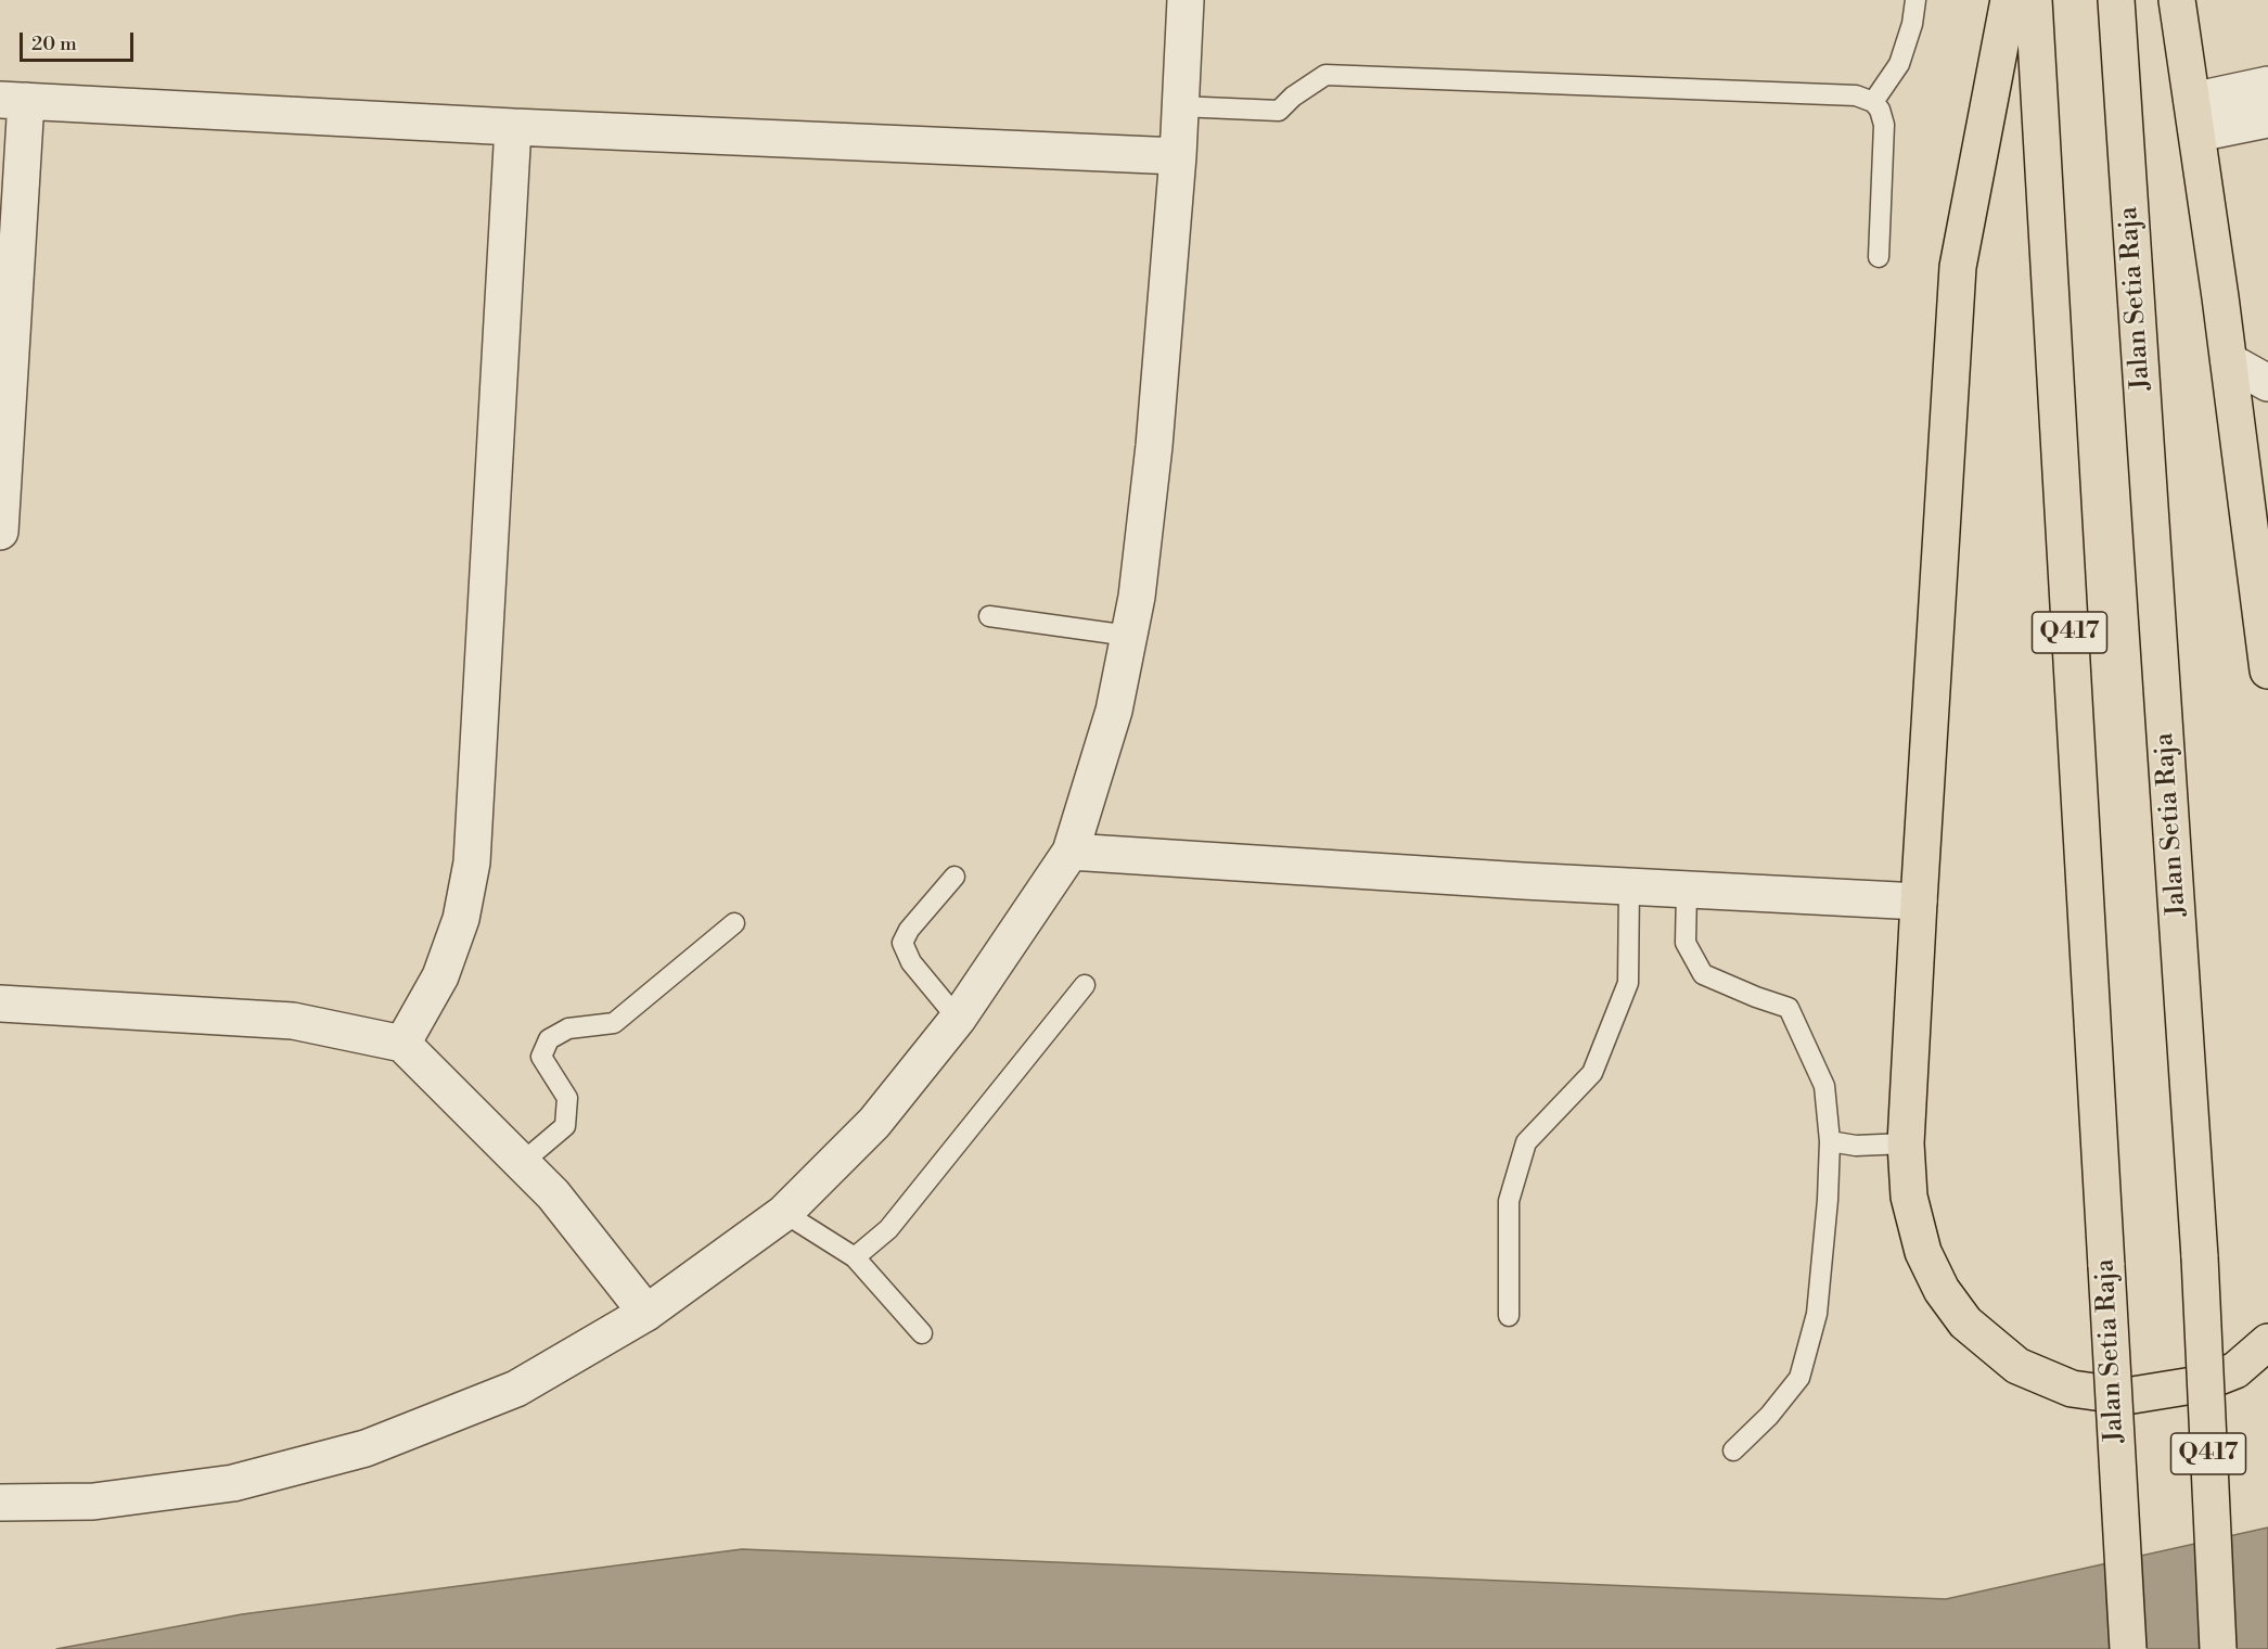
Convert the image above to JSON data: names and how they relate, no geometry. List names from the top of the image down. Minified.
{"streets":{"highway":["Jalan Setia Raja","Q417"]},"scale_bar":"20 m"}
